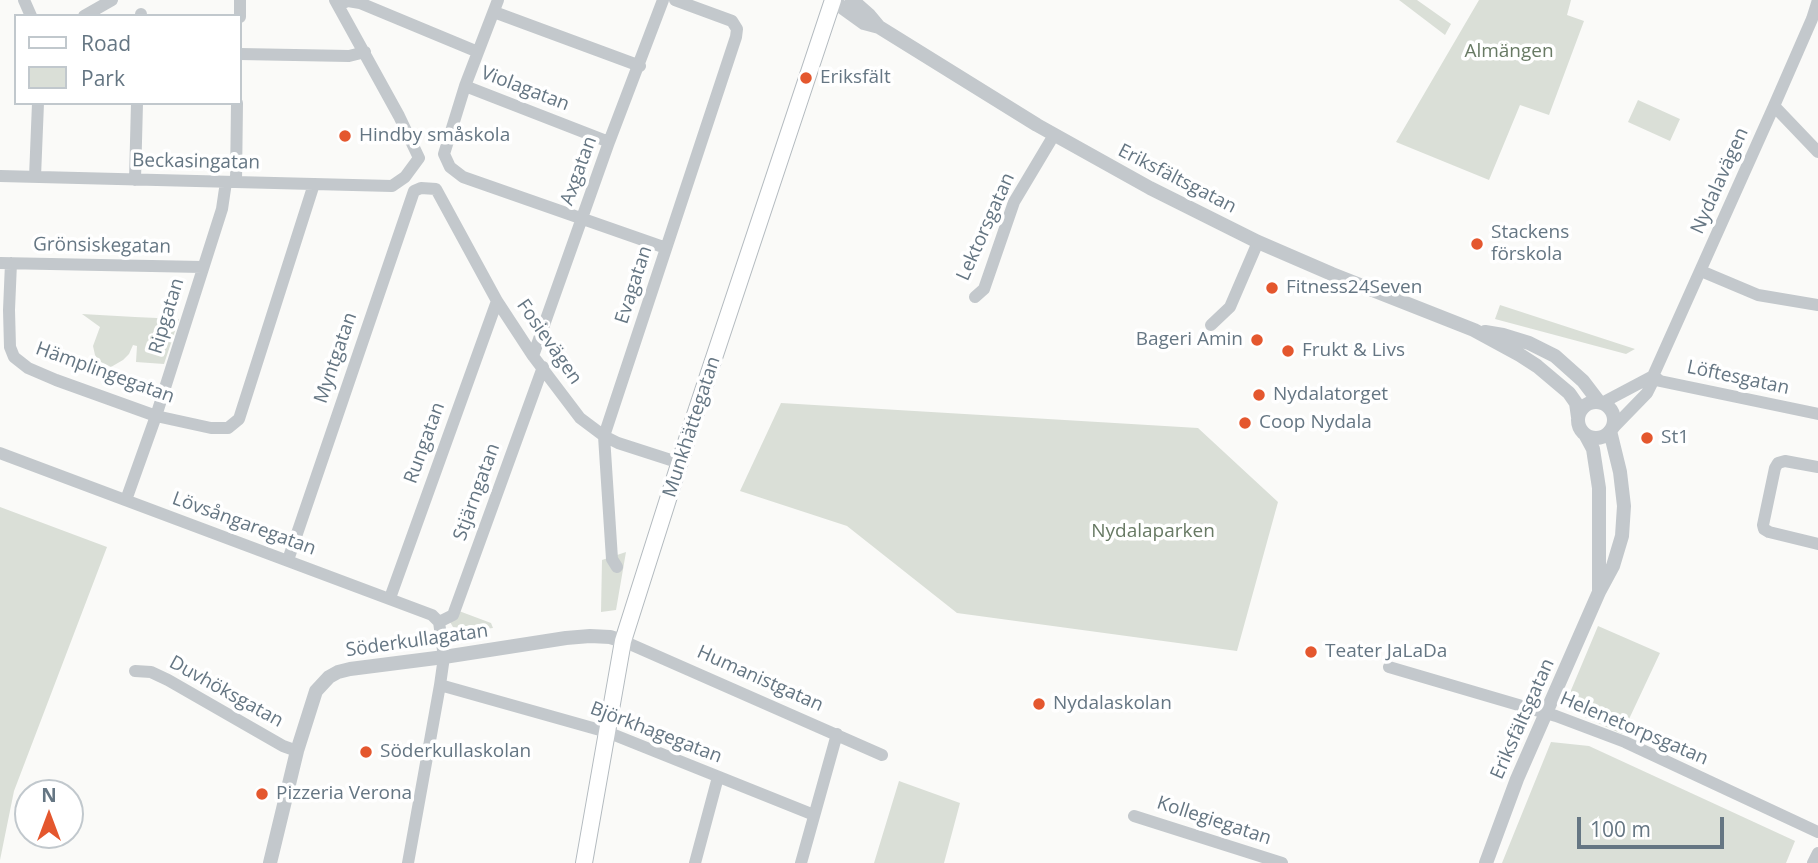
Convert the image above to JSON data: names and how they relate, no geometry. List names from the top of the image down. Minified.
{"streets":{"main road":["Munkhättegatan"],"street":["Violagatan","Beckasingatan","Axgatan","Eriksfältsgatan","Nydalavägen","Lektorsgatan","Grönsiskegatan","Evagatan","Ripgatan","Fosievägen","Myntgatan","Hämplingegatan","Löftesgatan","Rungatan","Stjärngatan","Lövsångaregatan","Söderkullagatan","Humanistgatan","Duvhöksgatan","Helenetorpsgatan","Björkhagegatan","Kollegiegatan"]},"crossings":[["Violagatan","Axgatan"],["Beckasingatan","Ripgatan"],["Beckasingatan","Hämplingegatan"],["Axgatan","Fosievägen"],["Eriksfältsgatan","Nydalavägen"],["Eriksfältsgatan","Lektorsgatan"],["Eriksfältsgatan","Munkhättegatan"],["Eriksfältsgatan","Helenetorpsgatan"],["Nydalavägen","Löftesgatan"],["Grönsiskegatan","Ripgatan"],["Grönsiskegatan","Hämplingegatan"],["Evagatan","Fosievägen"],["Ripgatan","Hämplingegatan"],["Ripgatan","Lövsångaregatan"],["Fosievägen","Myntgatan"],["Fosievägen","Munkhättegatan"],["Fosievägen","Rungatan"],["Fosievägen","Stjärngatan"],["Myntgatan","Lövsångaregatan"],["Munkhättegatan","Söderkullagatan"],["Munkhättegatan","Humanistgatan"],["Munkhättegatan","Björkhagegatan"],["Rungatan","Lövsångaregatan"],["Stjärngatan","Lövsångaregatan"],["Söderkullagatan","Humanistgatan"],["Söderkullagatan","Duvhöksgatan"]],"parks":["Almängen","Nydalaparken"],"places":["Eriksfält","Hindby småskola","Stackens förskola","Fitness24Seven","Bageri Amin","Frukt & Livs","Nydalatorget","Coop Nydala","St1","Teater JaLaDa","Nydalaskolan","Söderkullaskolan","Pizzeria Verona"],"legend":["Road","Park"],"scale_bar":"100 m","north":"top"}
